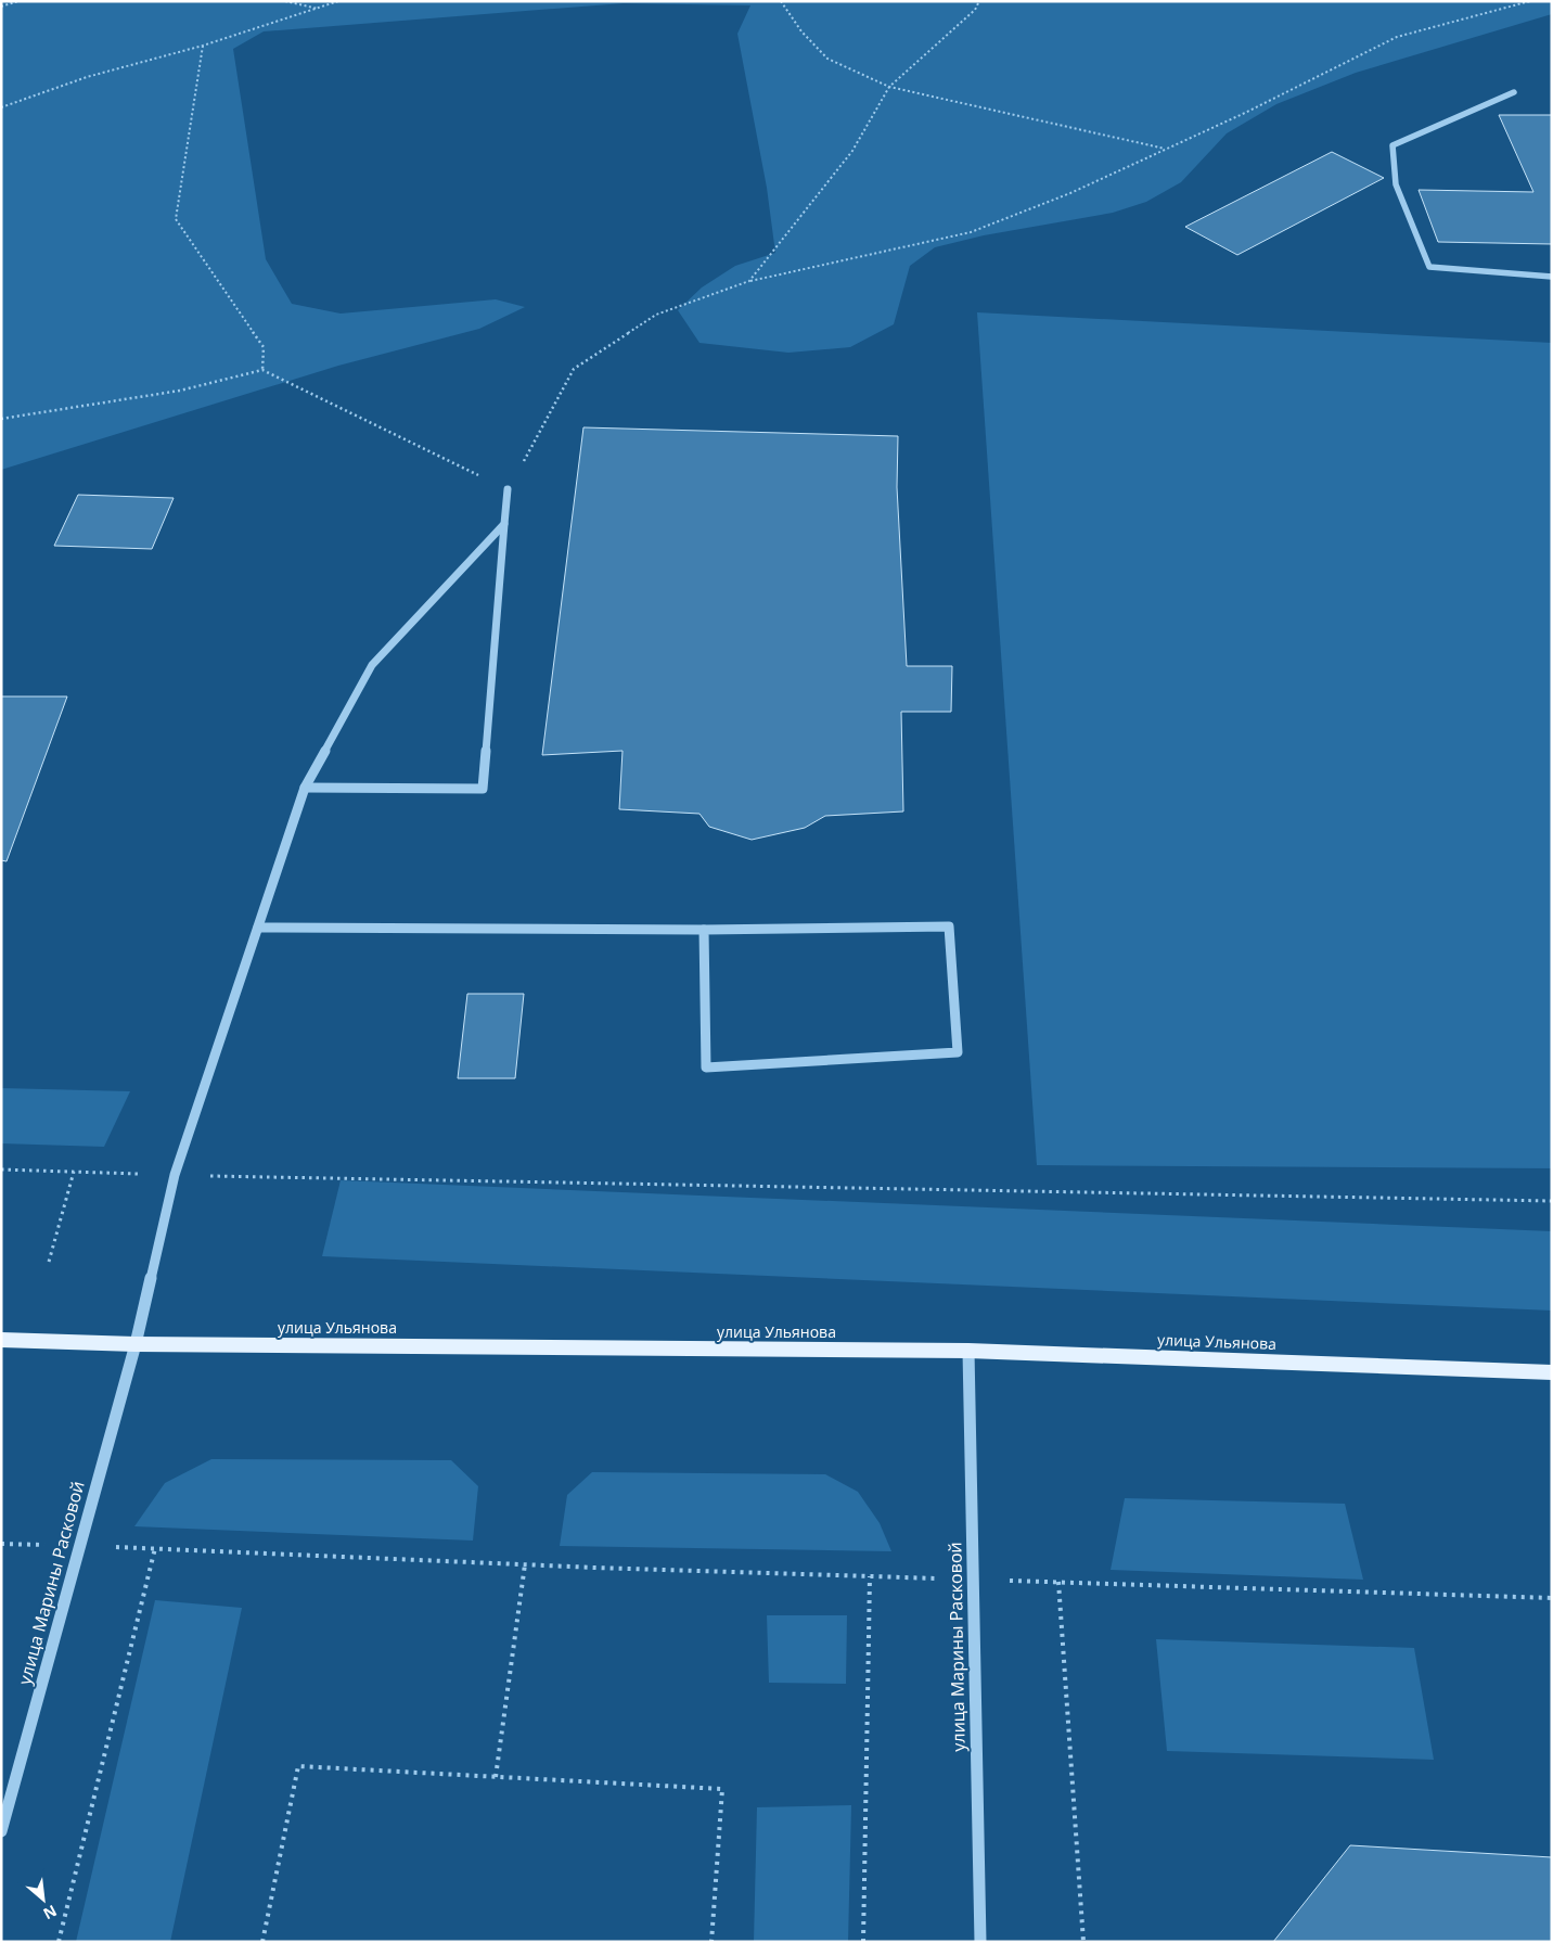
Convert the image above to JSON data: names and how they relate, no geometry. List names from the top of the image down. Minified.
{"streets":{"main road":["улица Ульянова"],"street":["улица Марины Расковой"]},"crossings":[["улица Ульянова","улица Марины Расковой"]],"north":"bottom right"}
